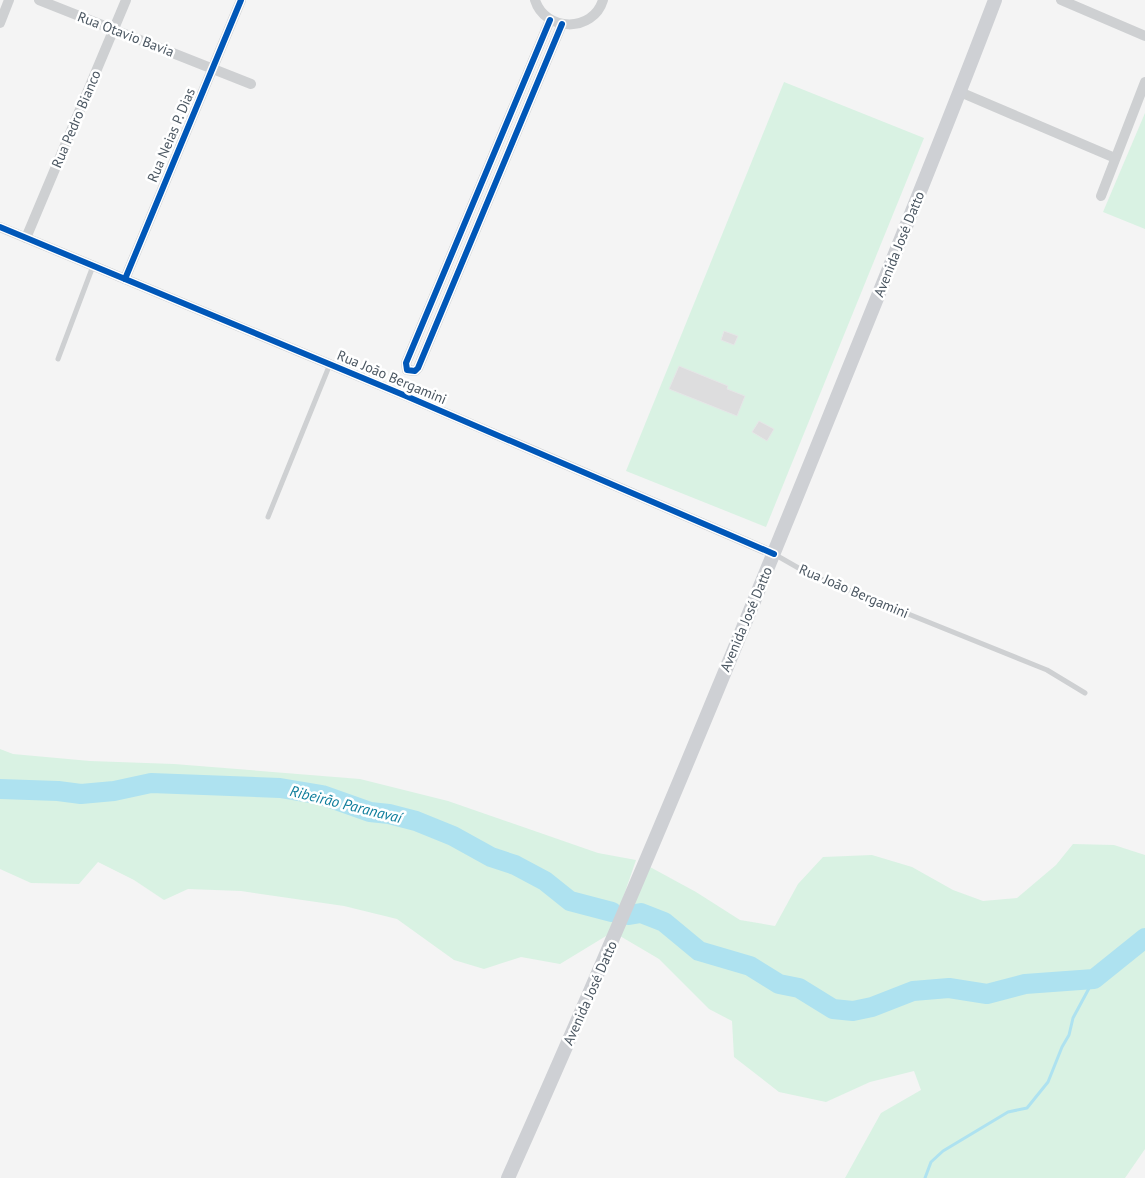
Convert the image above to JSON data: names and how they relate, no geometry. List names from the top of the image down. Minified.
{"streets":{"main road":["Avenida José Datto"],"street":["Rua Otavio Bavia","Rua Pedro Bianco","Rua Neias P. Dias","Rua João Bergamini"]},"crossings":[["Rua Otavio Bavia","Rua Pedro Bianco"],["Rua Otavio Bavia","Rua Neias P. Dias"],["Rua Pedro Bianco","Rua João Bergamini"],["Rua Neias P. Dias","Rua João Bergamini"],["Avenida José Datto","Rua João Bergamini"]],"water":["Ribeirão Paranavaí"]}
